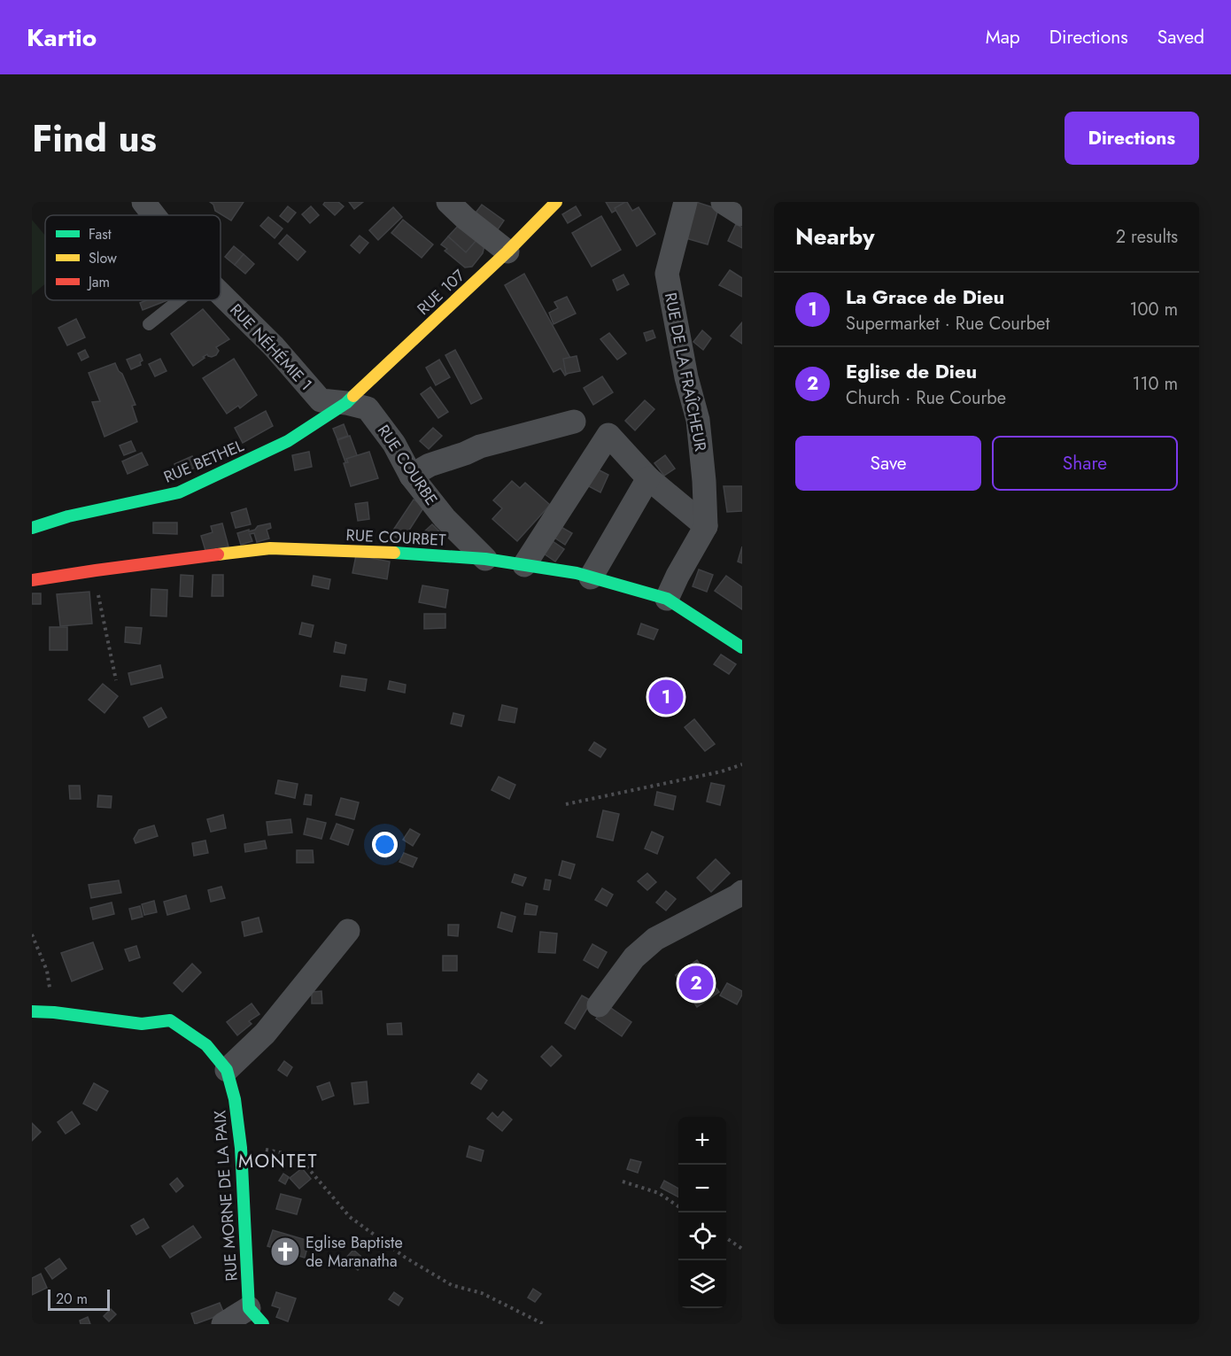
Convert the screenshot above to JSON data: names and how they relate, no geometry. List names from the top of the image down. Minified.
{"streets":{"street":["RUE 107","RUE NÉHÉMIE 1","RUE DE LA FRAÎCHEUR","RUE BETHEL","RUE COURBE","RUE COURBET","RUE MORNE DE LA PAIX"]},"crossings":[["RUE 107","RUE NÉHÉMIE 1"],["RUE 107","RUE BETHEL"],["RUE 107","RUE COURBE"],["RUE NÉHÉMIE 1","RUE BETHEL"],["RUE NÉHÉMIE 1","RUE COURBE"],["RUE BETHEL","RUE COURBE"],["RUE COURBE","RUE COURBET"]],"districts":["MONTET"],"places":{"church":["Eglise Baptiste de Maranatha"]},"legend":["Fast","Slow","Jam"],"scale_bar":"20 m","page":{"header":"Kartio","nav":["Map","Directions","Saved"],"title":"Find us","buttons":["Directions",["Save","Share"]],"heading":["Nearby","2 results"],"list":[{"mark":"1","name":"La Grace de Dieu","note":"Supermarket · Rue Courbet","value":"100 m"},{"mark":"2","name":"Eglise de Dieu","note":"Church · Rue Courbe","value":"110 m"}],"pins":["1","2"],"map_buttons":["+","−"],"scale":"20 m"}}
